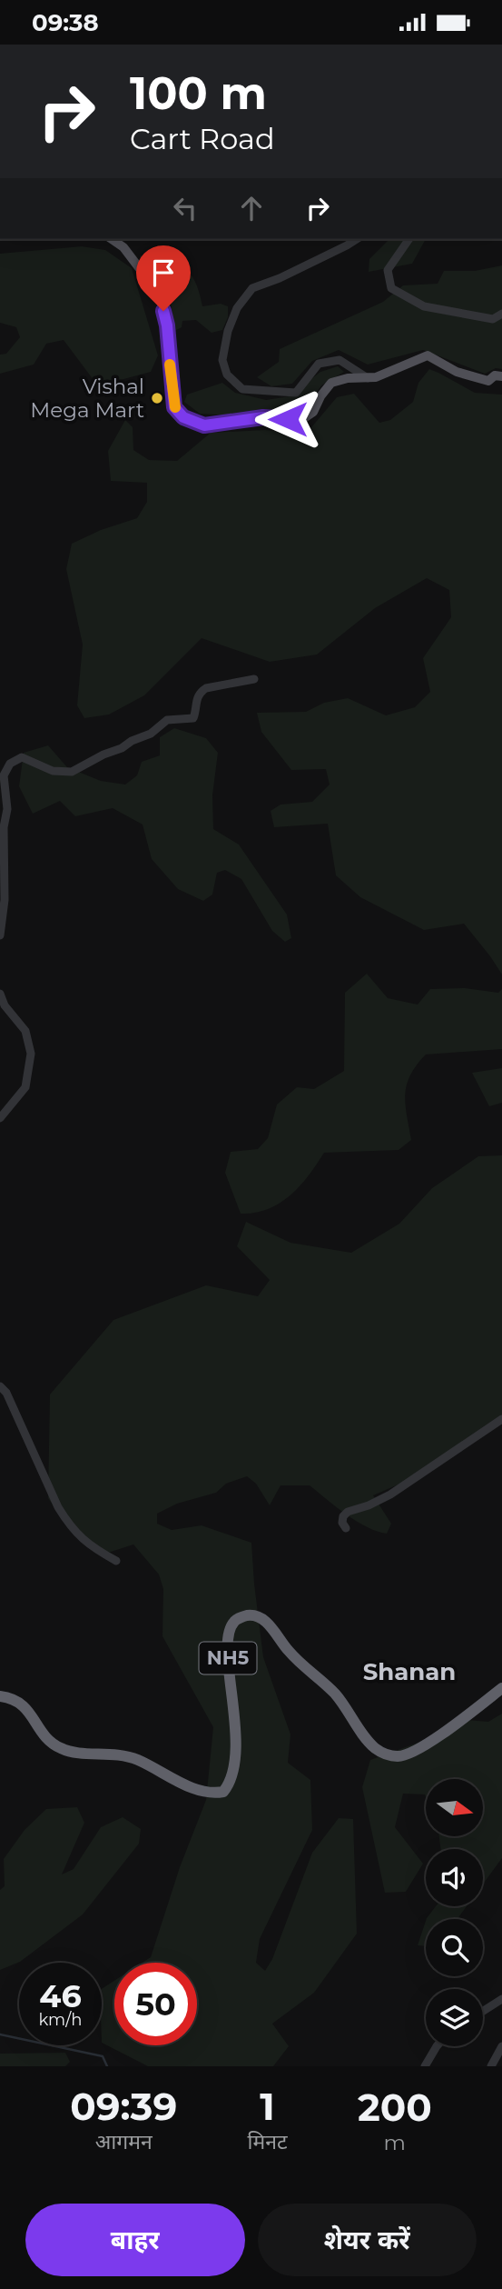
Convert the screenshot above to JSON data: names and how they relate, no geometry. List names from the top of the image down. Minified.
{"streets":{"highway":["NH5"]},"districts":["Shanan"],"places":["Vishal Mega Mart"],"north":"right","page":{"status":"09:38","turn":["100 m","Cart Road"],"speed":"46 km/h","limit":"50","eta":["09:39","आगमन","1","मिनट","200","m"],"buttons":["बाहर","शेयर करें"]}}
